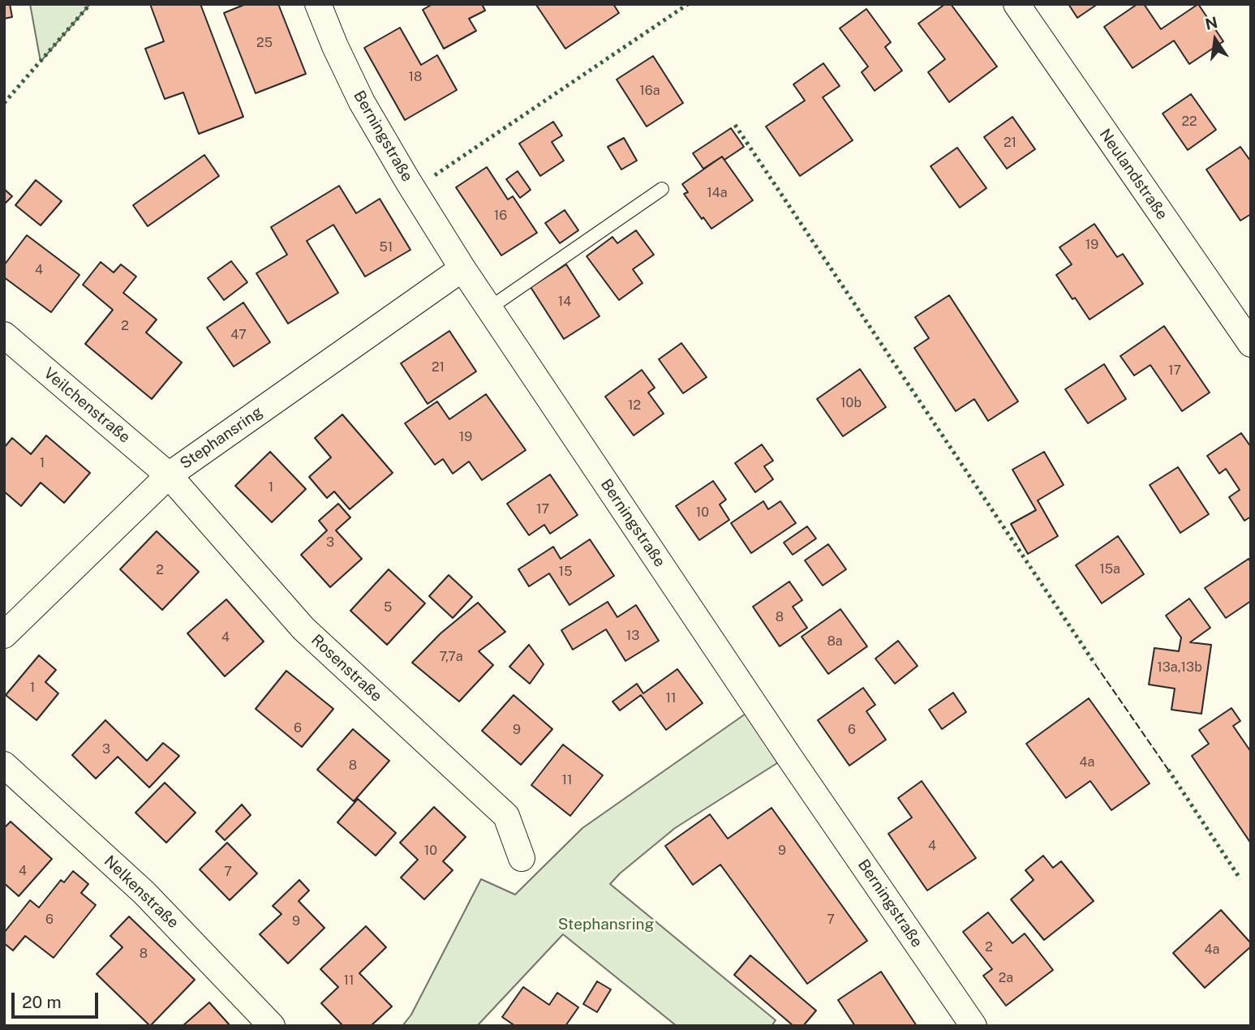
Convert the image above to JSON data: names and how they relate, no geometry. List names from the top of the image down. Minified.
{"streets":{"street":["Berningstraße","Neulandstraße","Veilchenstraße","Stephansring","Rosenstraße","Nelkenstraße"]},"crossings":[["Berningstraße","Stephansring"],["Veilchenstraße","Stephansring"],["Veilchenstraße","Rosenstraße"],["Stephansring","Rosenstraße"]],"parks":["Stephansring"],"house_numbers":["25","18","16a","22","21","14a","16","19","51","4","14","2","47","21","17","10b","12","19","1","1","17","10","3","15a","2","15","5","8","13","4","8a","7,7a","13a,13b","1","11","6","9","6","3","4a","8","11","4","10","9","4","7","6","7","9","2","4a","8","2a","11"],"scale_bar":"20 m","north":"top"}
